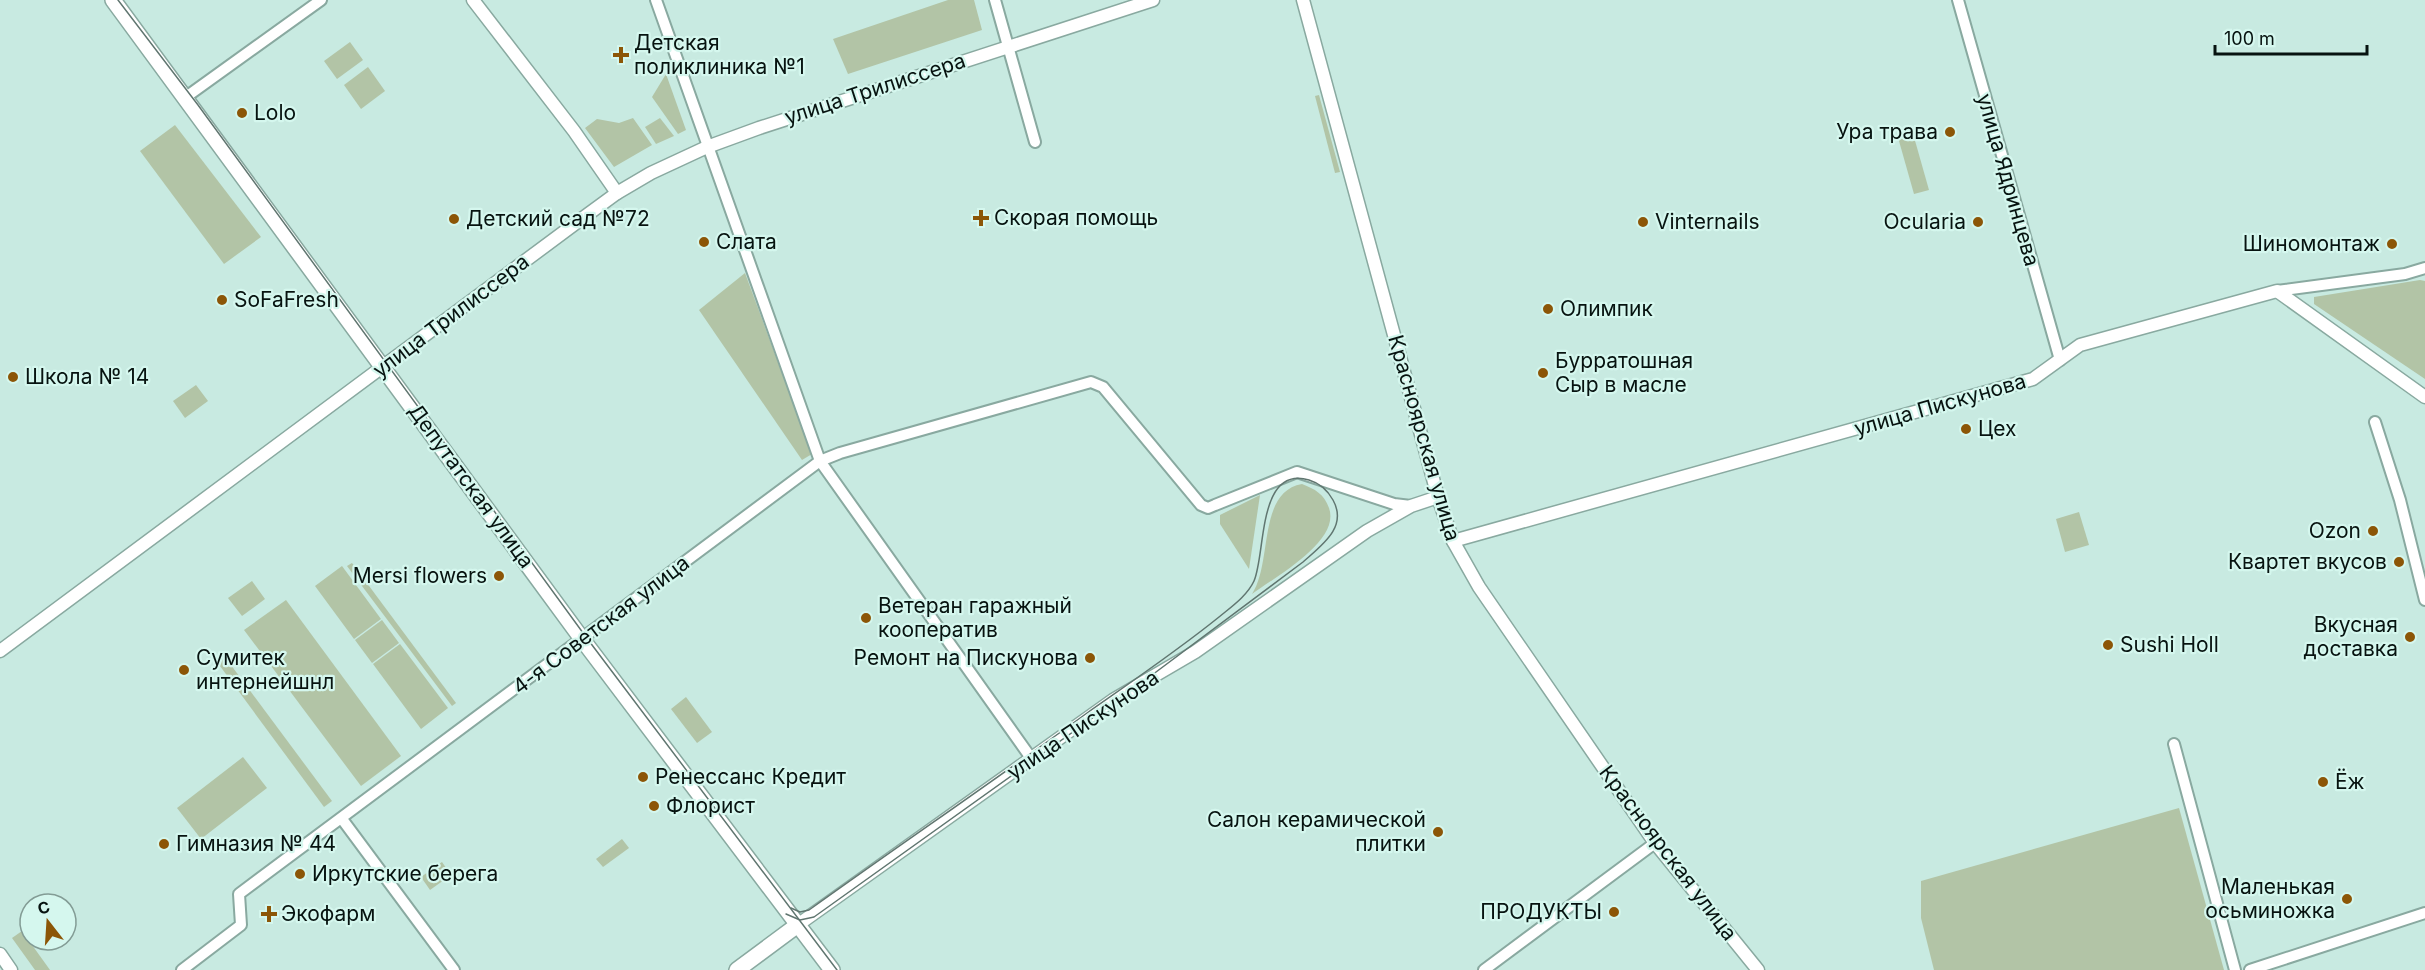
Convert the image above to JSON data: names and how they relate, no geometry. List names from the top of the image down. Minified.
{"streets":{"main road":["улица Пискунова","Депутатская улица"],"street":["улица Трилиссера","улица Ядринцева","Красноярская улица","4-я Советская улица"]},"crossings":[["улица Трилиссера","Депутатская улица"],["улица Ядринцева","улица Пискунова"],["улица Пискунова","Красноярская улица"],["улица Пискунова","Депутатская улица"],["улица Пискунова","4-я Советская улица"],["Депутатская улица","4-я Советская улица"]],"places":{"health":["Детская поликлиника №1","Скорая помощь","Экофарм"],"other":["Lolo","Ура трава","Детский сад №72","Vinternails","Ocularia","Слата","Шиномонтаж","SoFaFresh","Олимпик","Бурратошная Сыр в масле","Школа № 14","Цех","Ozon","Квартет вкусов","Mersi flowers","Ветеран гаражный кооператив","Вкусная доставка","Sushi Holl","Ремонт на Пискунова","Сумитек интернейшнл","Ренессанс Кредит","Ёж","Флорист","Салон керамической плитки","Гимназия № 44","Иркутские берега","Маленькая осьминожка","ПРОДУКТЫ"]},"scale_bar":"100 m","north":"top"}
